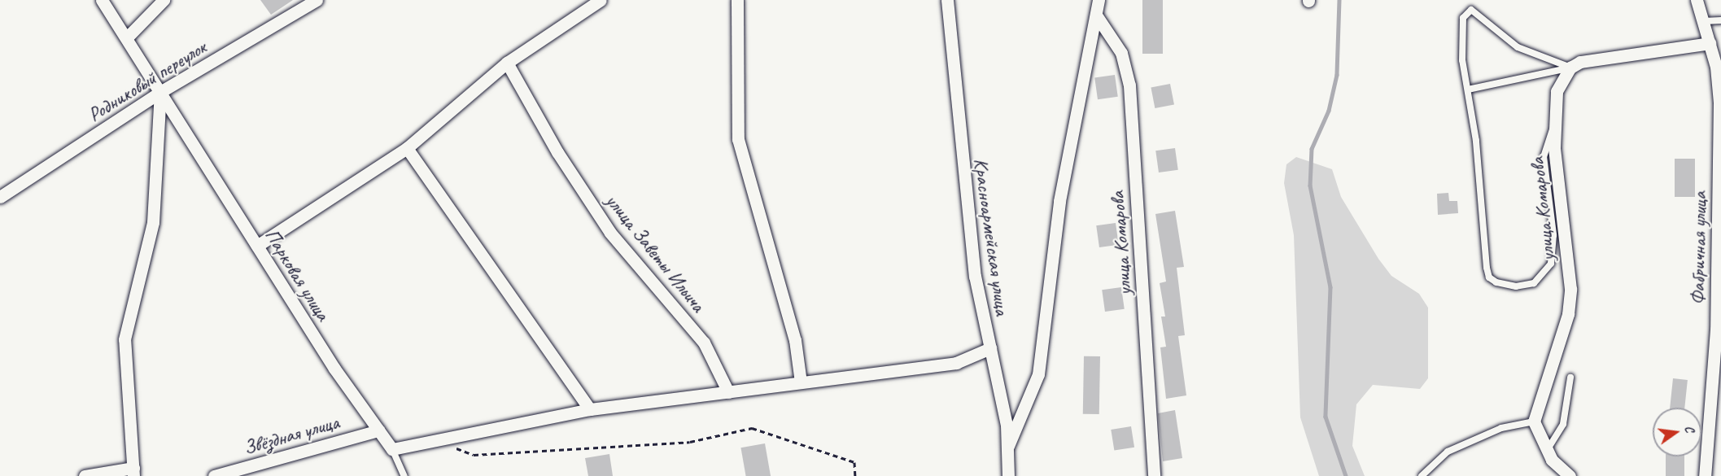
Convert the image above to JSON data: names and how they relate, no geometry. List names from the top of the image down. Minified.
{"streets":{"street":["Родниковый переулок","улица Комарова","Красноармейская улица","Фабричная улица","улица Заветы Ильича","Парковая улица","Звёздная улица"]},"crossings":[["Родниковый переулок","Парковая улица"],["Парковая улица","Звёздная улица"]],"north":"right"}
